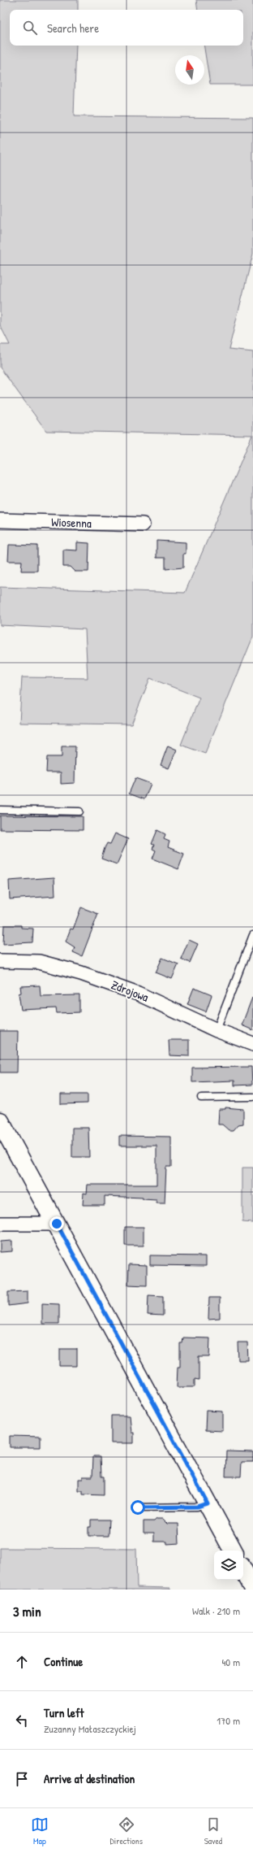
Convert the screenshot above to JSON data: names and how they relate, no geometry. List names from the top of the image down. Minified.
{"streets":{"street":["Wiosenna","Zdrojowa"]},"north":"top","page":{"search":"Search here","heading":["3 min","Walk · 210 m"],"list":[["Continue","40 m"],["Turn left","Zuzanny Małaszczyckiej","170 m"],"Arrive at destination"],"nav":["Map","Directions","Saved"]}}
